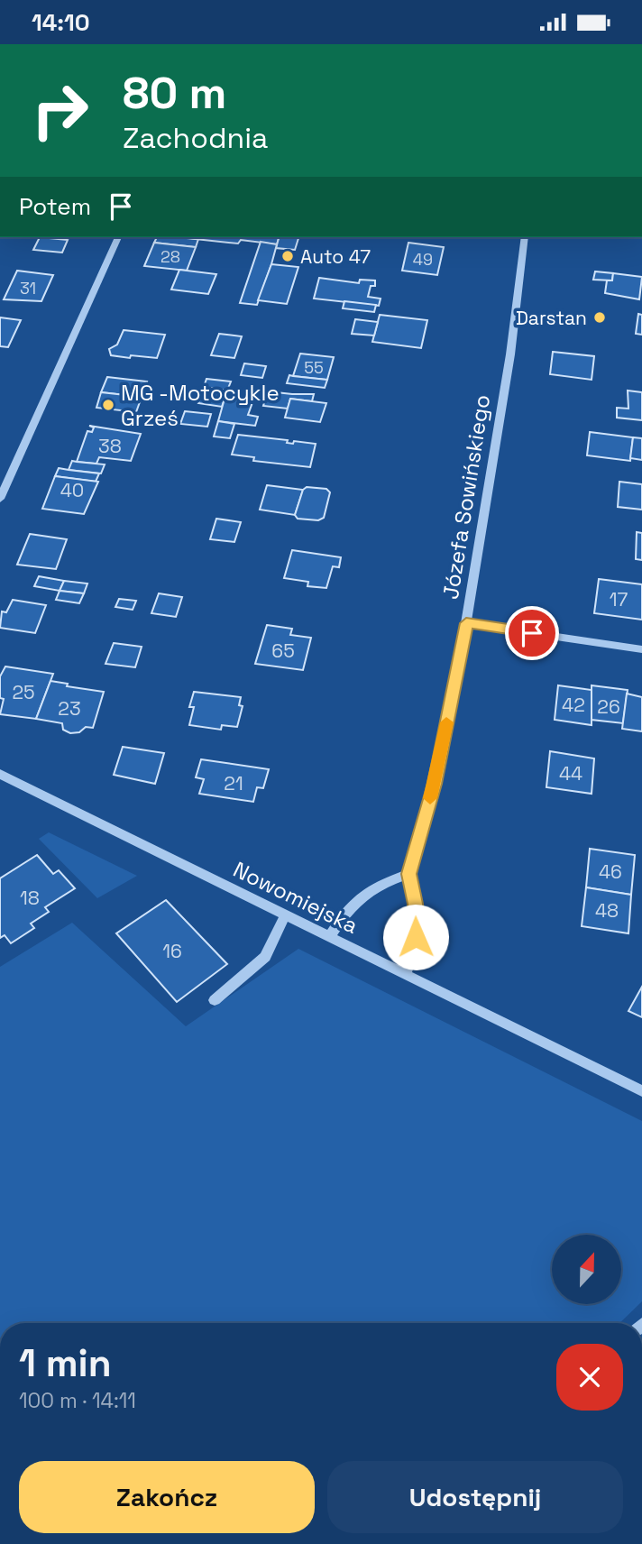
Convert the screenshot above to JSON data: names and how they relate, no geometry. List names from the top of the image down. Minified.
{"streets":{"street":["Józefa Sowińskiego","Nowomiejska"]},"crossings":[["Józefa Sowińskiego","Nowomiejska"]],"places":["Auto 47","Darstan","MG -Motocykle Grześ"],"house_numbers":["28","49","31","55","38","40","17","65","25","42","26","23","44","21","46","18","48","16"],"north":"top","page":{"status":"14:10","turn":["80 m","Zachodnia"],"then":"Potem","heading":["1 min","100 m · 14:11"],"buttons":["Zakończ","Udostępnij"]}}
